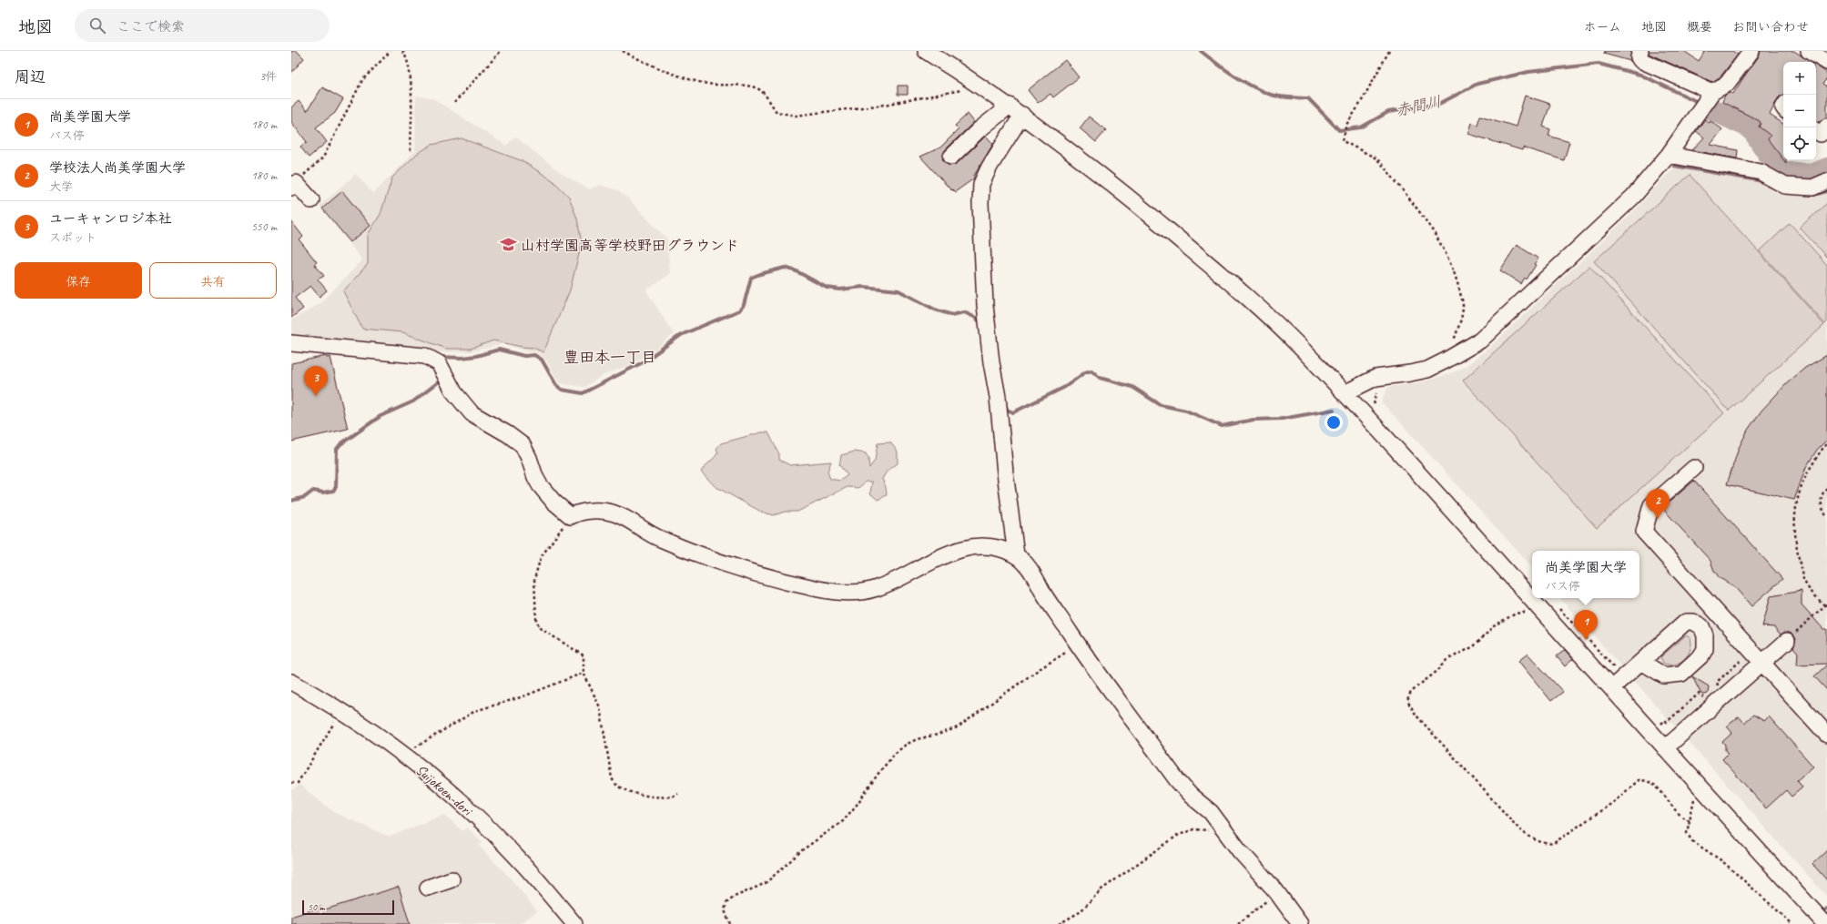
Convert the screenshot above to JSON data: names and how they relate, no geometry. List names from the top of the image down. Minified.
{"streets":{"street":["Suijokoen-dori"]},"districts":["豊田本一丁目"],"water":["赤間川"],"places":{"school or university":["山村学園高等学校野田グラウンド"]},"scale_bar":"50 m","page":{"header":"地図","search":"ここで検索","nav":["ホーム","地図","概要","お問い合わせ"],"heading":["周辺","3件"],"map_buttons":["+","−"],"list":[{"mark":"1","name":"尚美学園大学","note":"バス停","value":"180 m"},{"mark":"2","name":"学校法人尚美学園大学","note":"大学","value":"180 m"},{"mark":"3","name":"ユーキャンロジ本社","note":"スポット","value":"550 m"}],"buttons":["保存","共有"],"pins":["3","2","1"],"popup":["尚美学園大学","バス停"],"scale":"50 m"}}
